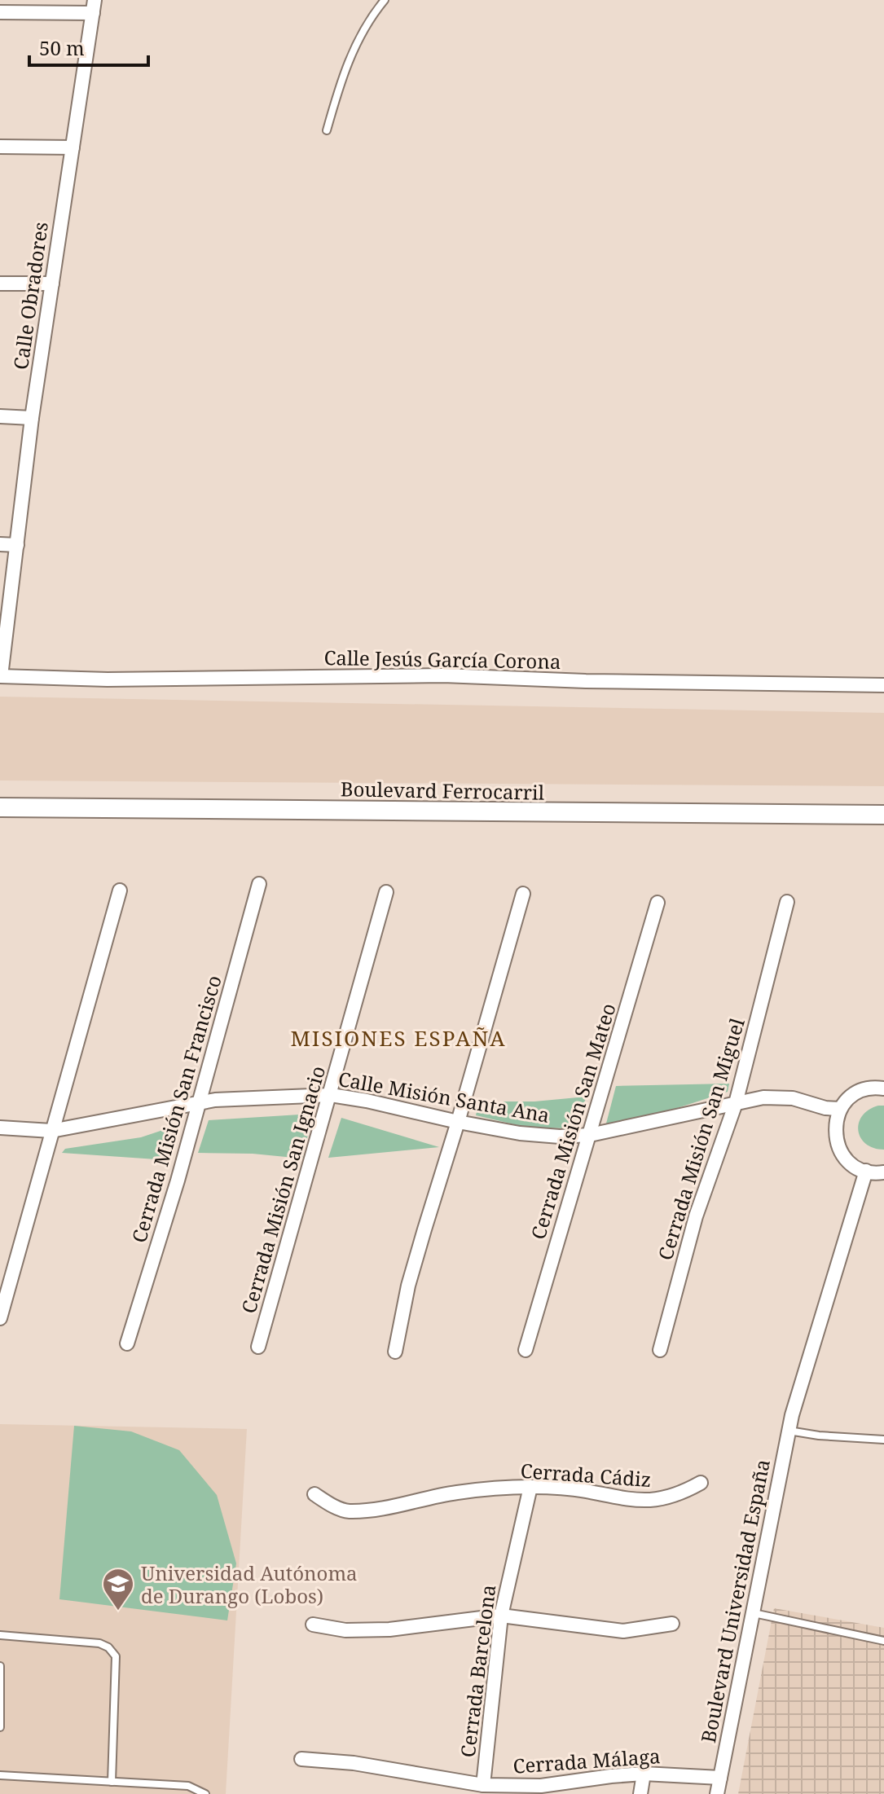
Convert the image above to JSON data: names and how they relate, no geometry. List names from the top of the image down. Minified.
{"streets":{"main road":["Boulevard Ferrocarril"],"street":["Calle Obradores","Calle Jesús García Corona","Calle Misión Santa Ana","Cerrada Misión San Francisco","Cerrada Misión San Mateo","Cerrada Misión San Miguel","Cerrada Misión San Ignacio","Cerrada Cádiz","Boulevard Universidad España","Cerrada Barcelona","Cerrada Málaga"]},"crossings":[["Calle Obradores","Calle Jesús García Corona"],["Calle Misión Santa Ana","Cerrada Misión San Francisco"],["Calle Misión Santa Ana","Cerrada Misión San Mateo"],["Calle Misión Santa Ana","Cerrada Misión San Miguel"],["Calle Misión Santa Ana","Cerrada Misión San Ignacio"],["Cerrada Cádiz","Cerrada Barcelona"],["Boulevard Universidad España","Cerrada Málaga"],["Cerrada Barcelona","Cerrada Málaga"]],"districts":["MISIONES ESPAÑA"],"places":{"school or university":["Universidad Autónoma de Durango (Lobos)"]},"scale_bar":"50 m"}
